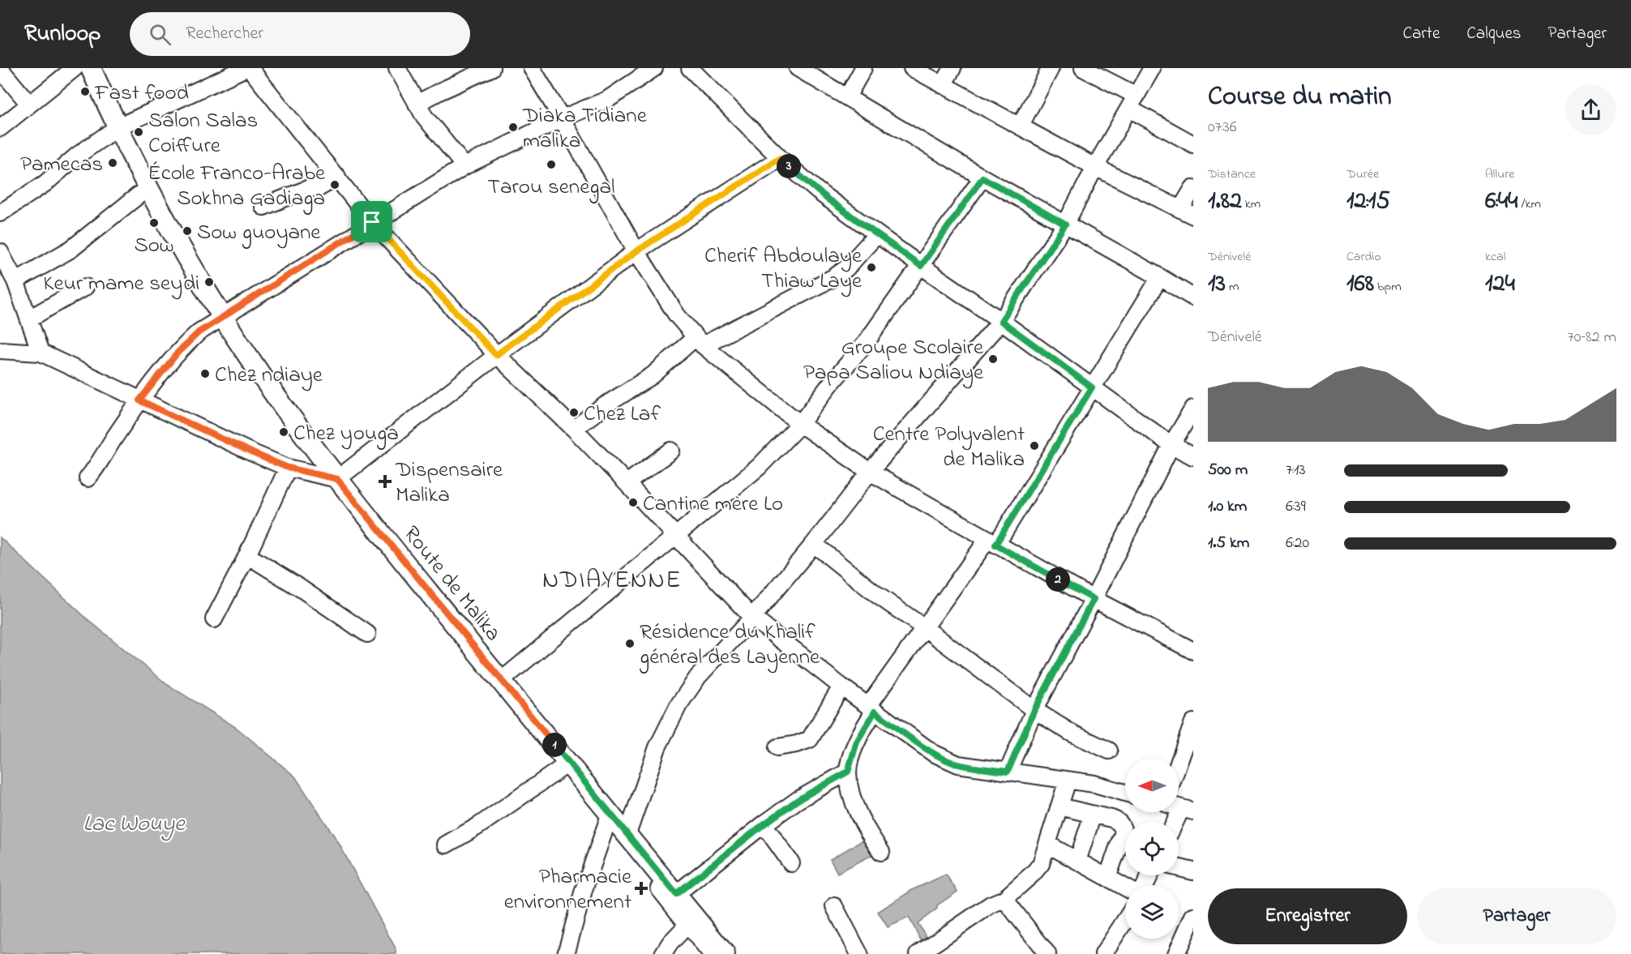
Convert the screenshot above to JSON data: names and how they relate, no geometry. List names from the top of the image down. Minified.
{"streets":{"main road":["Route de Malika"]},"districts":["NDIAYENNE"],"water":["Lac Wouye"],"places":{"other":["Fast food","Diaka Tidiane malika","Salon Salas Coiffure","Pamecas","Tarou senegal","École Franco-Arabe Sokhna Gadiaga","Sow","Sow guoyane","Cherif Abdoulaye Thiaw Laye","Keur mame seydi","Groupe Scolaire Papa Saliou Ndiaye","Chez ndiaye","Chez Laf","Chez youga","Centre Polyvalent de Malika","Cantine mère Lo","Résidence du Khalif général des Layenne"],"health":["Dispensaire Malika","Pharmacie environnement"]},"north":"left","page":{"header":"Runloop","search":"Rechercher","nav":["Carte","Calques","Partager"],"heading":["Course du matin","07:36"],"stats":[["Distance","1.82 km"],["Durée","12:15"],["Allure","6:44 /km"],["Dénivelé","13 m"],["Cardio","168 bpm"],["kcal","124"]],"pins":["3","2","1"],"chart":["Dénivelé","70–82 m"],"list":[{"name":"500 m","note":"7:13"},{"name":"1.0 km","note":"6:39"},{"name":"1.5 km","note":"6:20"}],"buttons":["Enregistrer","Partager"]}}
